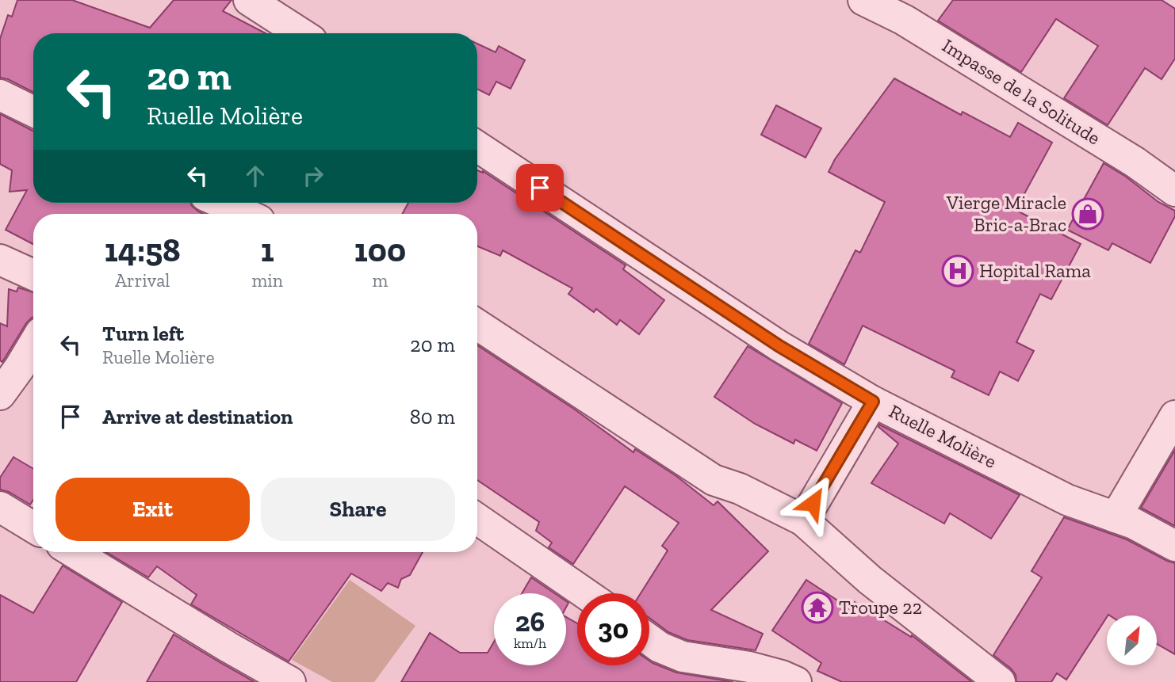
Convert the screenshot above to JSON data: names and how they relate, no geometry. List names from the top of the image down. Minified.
{"streets":{"street":["Impasse de la Solitude","Ruelle Molière"]},"places":{"shop":["Vierge Miracle Bric-a-Brac"],"hospital":["Hopital Rama"],"temple":["Troupe 22"]},"north":"top right","page":{"turn":["20 m","Ruelle Molière"],"eta":["14:58","Arrival","1","min","100","m"],"list":[{"name":"Turn left","note":"Ruelle Molière","value":"20 m"},{"name":"Arrive at destination","value":"80 m"}],"buttons":["Exit","Share"],"speed":"26 km/h","limit":"30"}}
